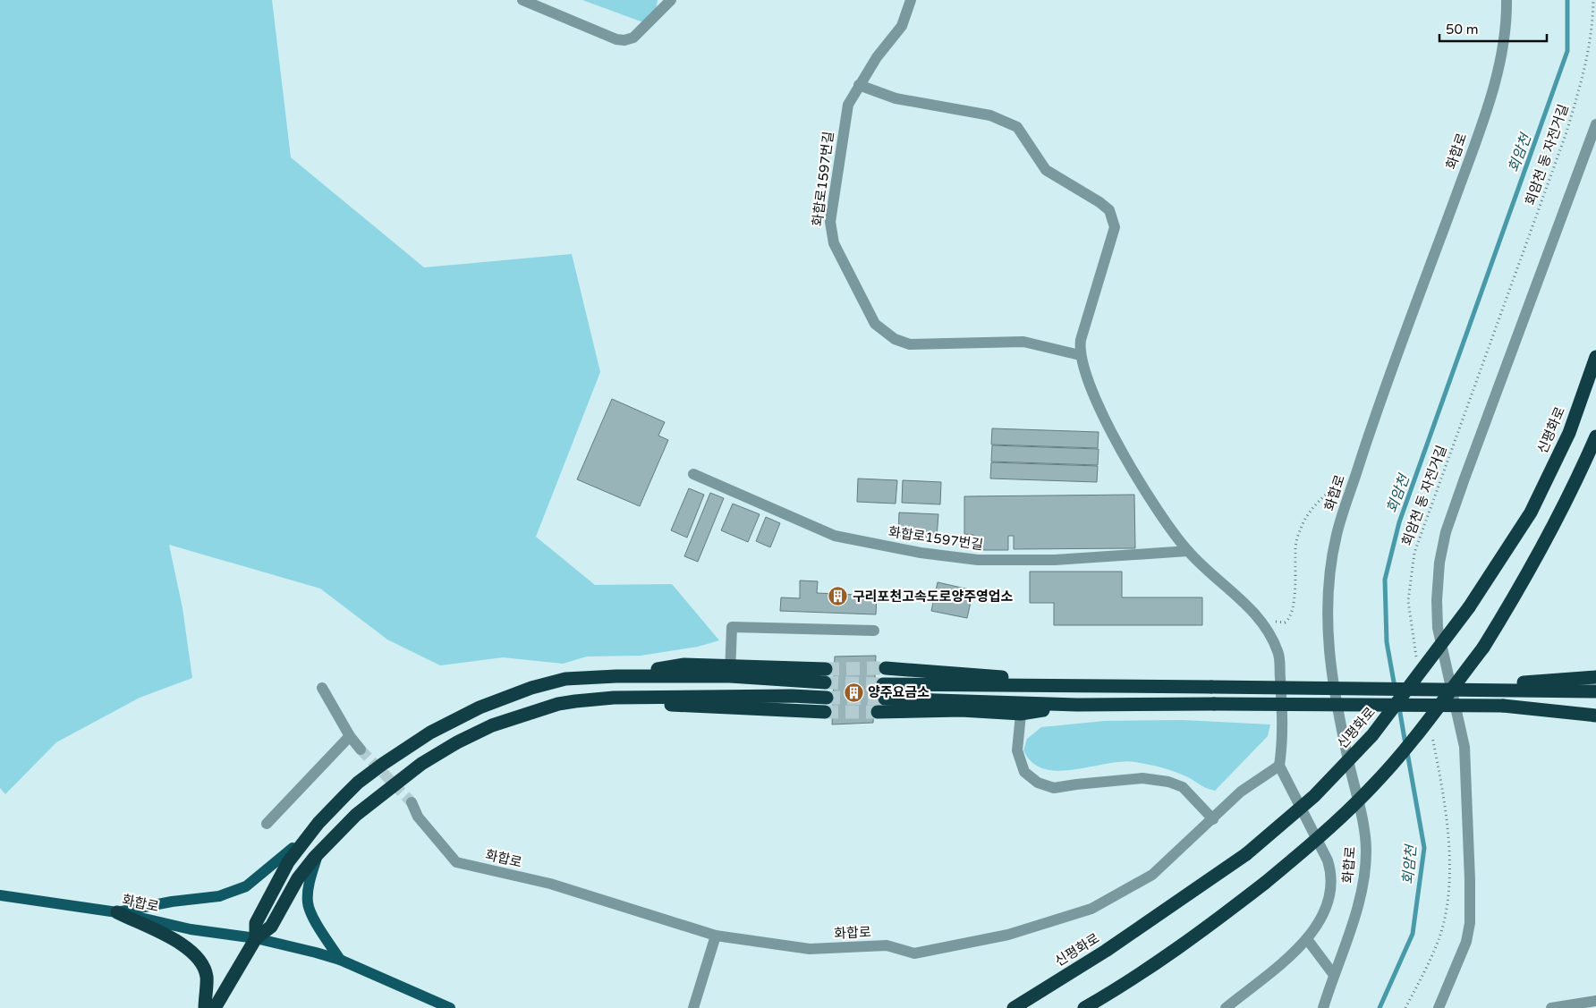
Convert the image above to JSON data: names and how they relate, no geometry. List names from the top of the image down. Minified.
{"streets":{"highway":["신평화로"],"main road":["화합로"],"street":["화합로1597번길"],"path":["회암천 동 자전거길"]},"water":["회암천"],"places":{"building":["구리포천고속도로양주영업소","양주요금소"]},"scale_bar":"50 m"}
